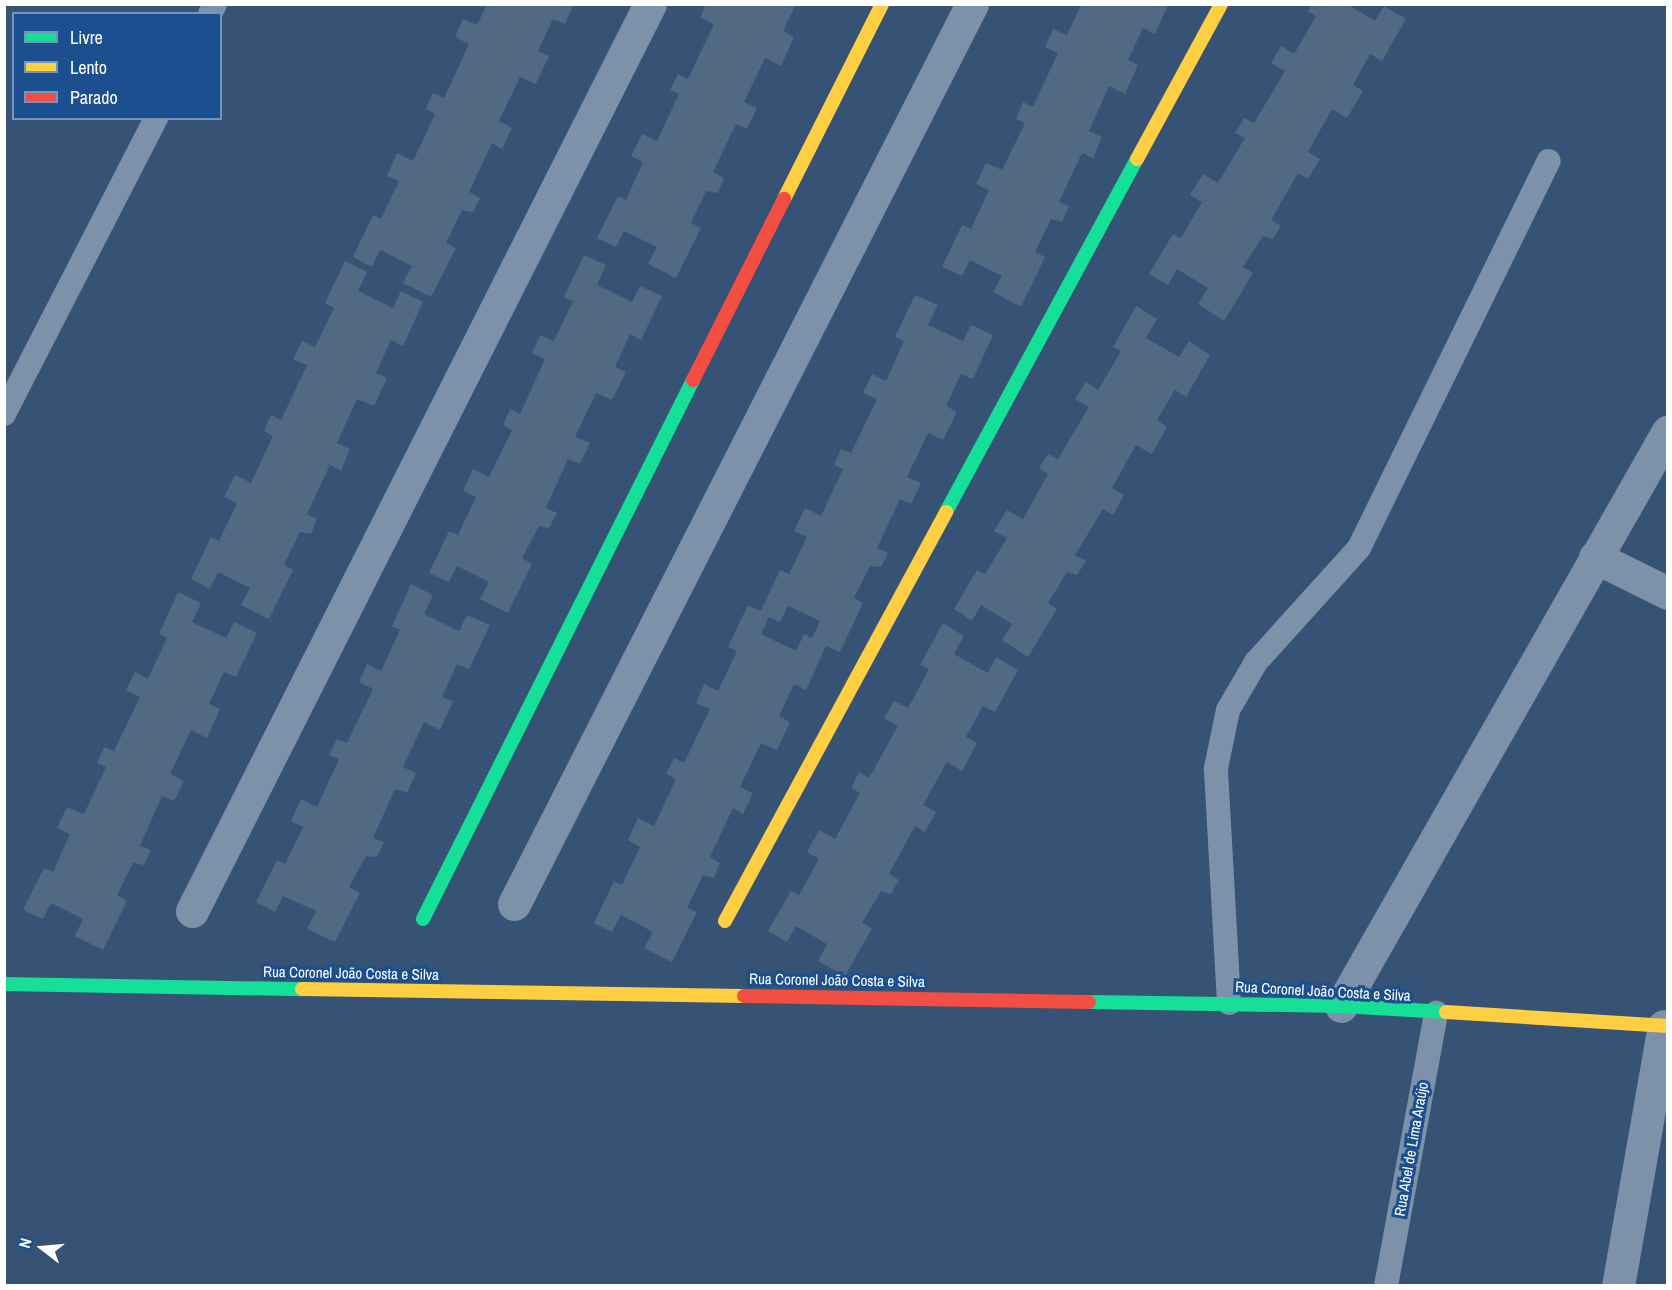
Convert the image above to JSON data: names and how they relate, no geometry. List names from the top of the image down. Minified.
{"streets":{"street":["Rua Coronel João Costa e Silva"],"lane":["Rua Abel de Lima Araújo"]},"crossings":[["Rua Coronel João Costa e Silva","Rua Abel de Lima Araújo"]],"legend":["Livre","Lento","Parado"],"north":"left"}
